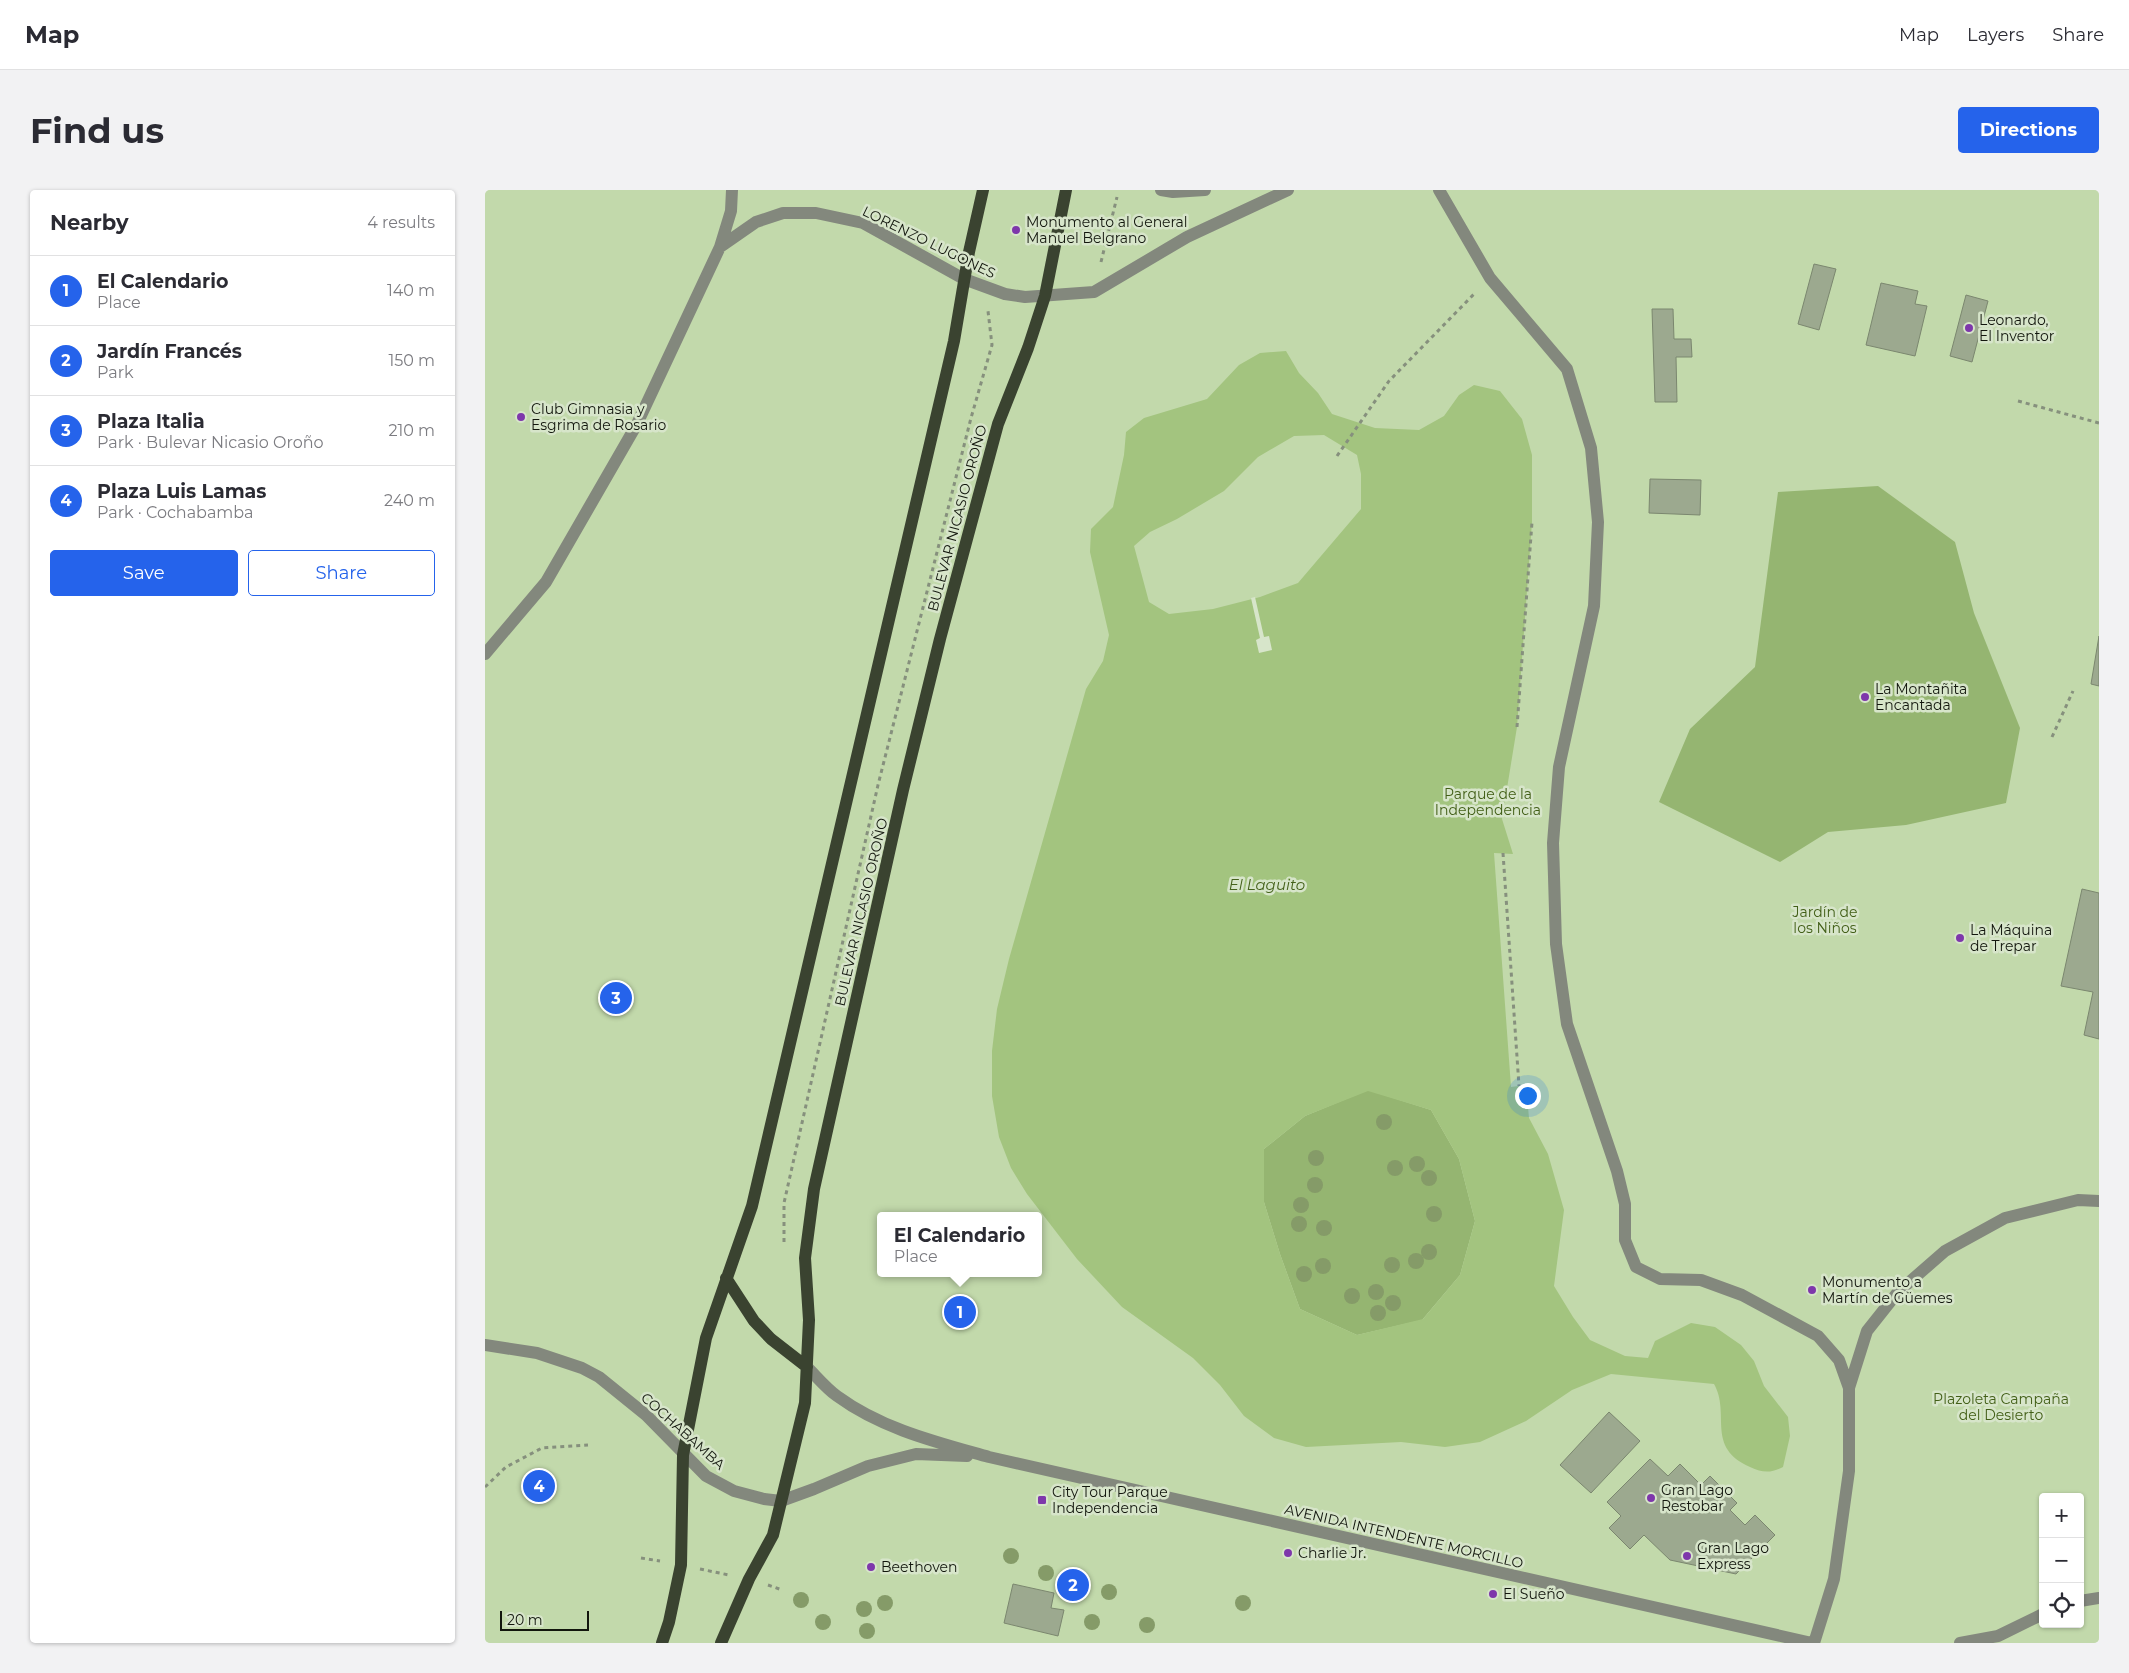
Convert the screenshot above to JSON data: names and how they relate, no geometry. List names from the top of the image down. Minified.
{"streets":{"main road":["BULEVAR NICASIO OROÑO"],"street":["LORENZO LUGONES","COCHABAMBA","AVENIDA INTENDENTE MORCILLO"]},"crossings":[["LORENZO LUGONES","BULEVAR NICASIO OROÑO"],["BULEVAR NICASIO OROÑO","COCHABAMBA"],["BULEVAR NICASIO OROÑO","AVENIDA INTENDENTE MORCILLO"],["COCHABAMBA","AVENIDA INTENDENTE MORCILLO"]],"water":["El Laguito"],"parks":["Parque de la Independencia","Jardín de los Niños","Plazoleta Campaña del Desierto"],"places":{"other":["Monumento al General Manuel Belgrano","Leonardo, El Inventor","Club Gimnasia y Esgrima de Rosario","La Montañita Encantada","La Máquina de Trepar","Monumento a Martín de Güemes","Gran Lago Restobar","Charlie Jr.","Gran Lago Express","Beethoven","El Sueño"],"transit":["City Tour Parque Independencia"]},"scale_bar":"20 m","page":{"header":"Map","nav":["Map","Layers","Share"],"buttons":["Directions",["Save","Share"]],"title":"Find us","heading":["Nearby","4 results"],"list":[{"mark":"1","name":"El Calendario","note":"Place","value":"140 m"},{"mark":"2","name":"Jardín Francés","note":"Park","value":"150 m"},{"mark":"3","name":"Plaza Italia","note":"Park · Bulevar Nicasio Oroño","value":"210 m"},{"mark":"4","name":"Plaza Luis Lamas","note":"Park · Cochabamba","value":"240 m"}],"pins":["3","1","4","2"],"popup":["El Calendario","Place"],"map_buttons":["+","−"],"scale":"20 m"}}
